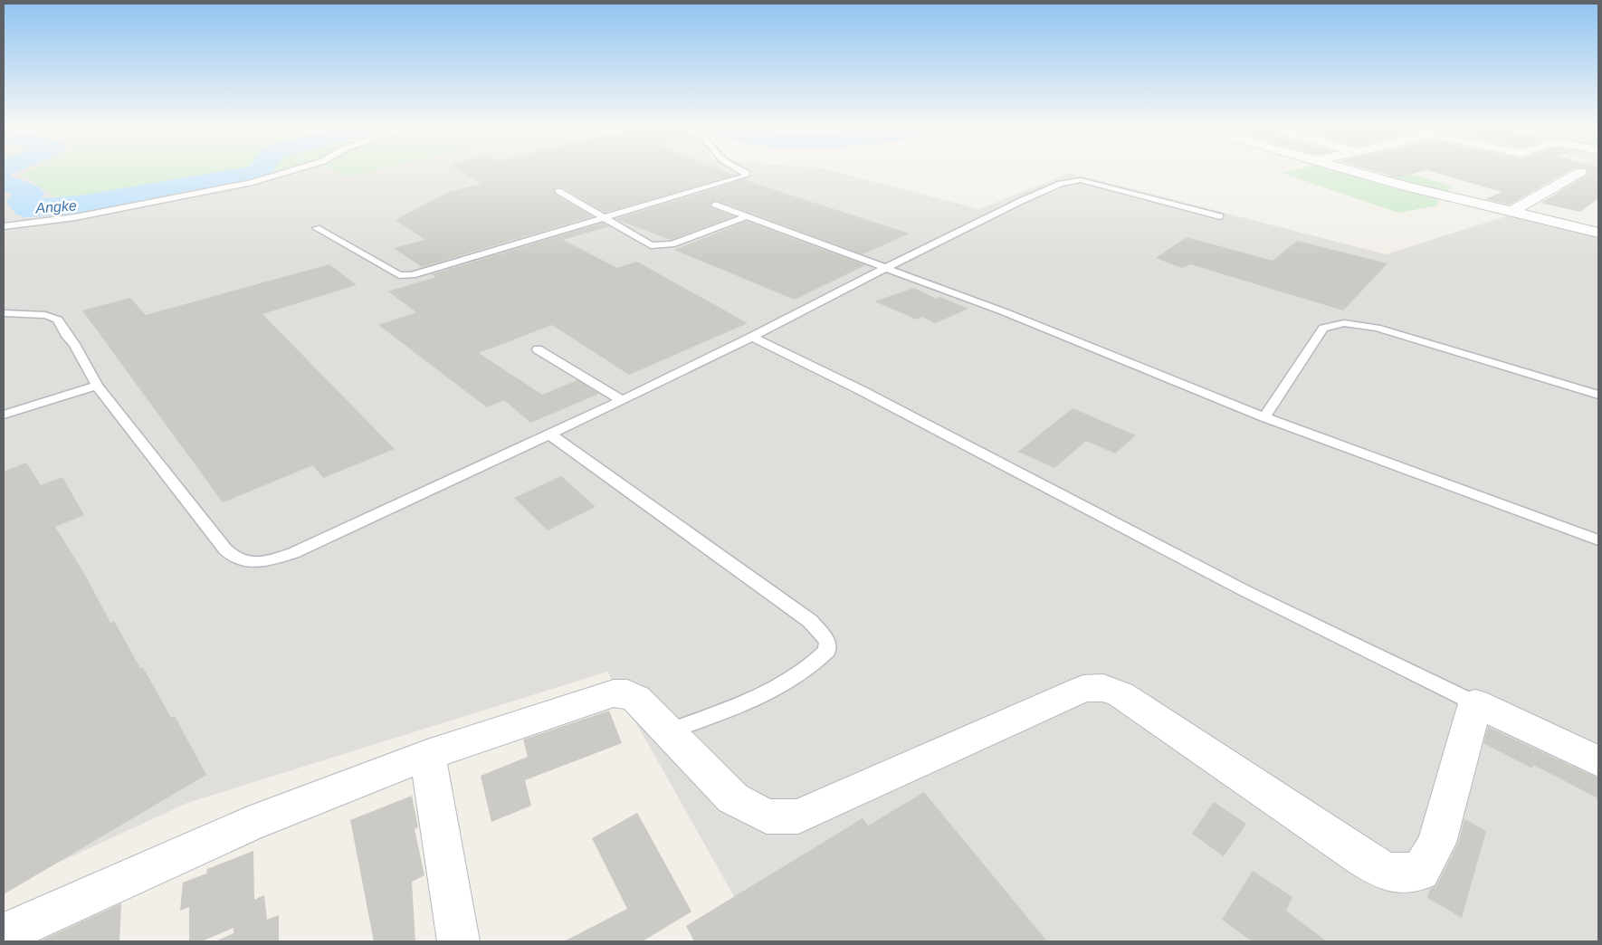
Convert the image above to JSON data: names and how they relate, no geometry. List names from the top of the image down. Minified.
{"water":["Angke"]}
